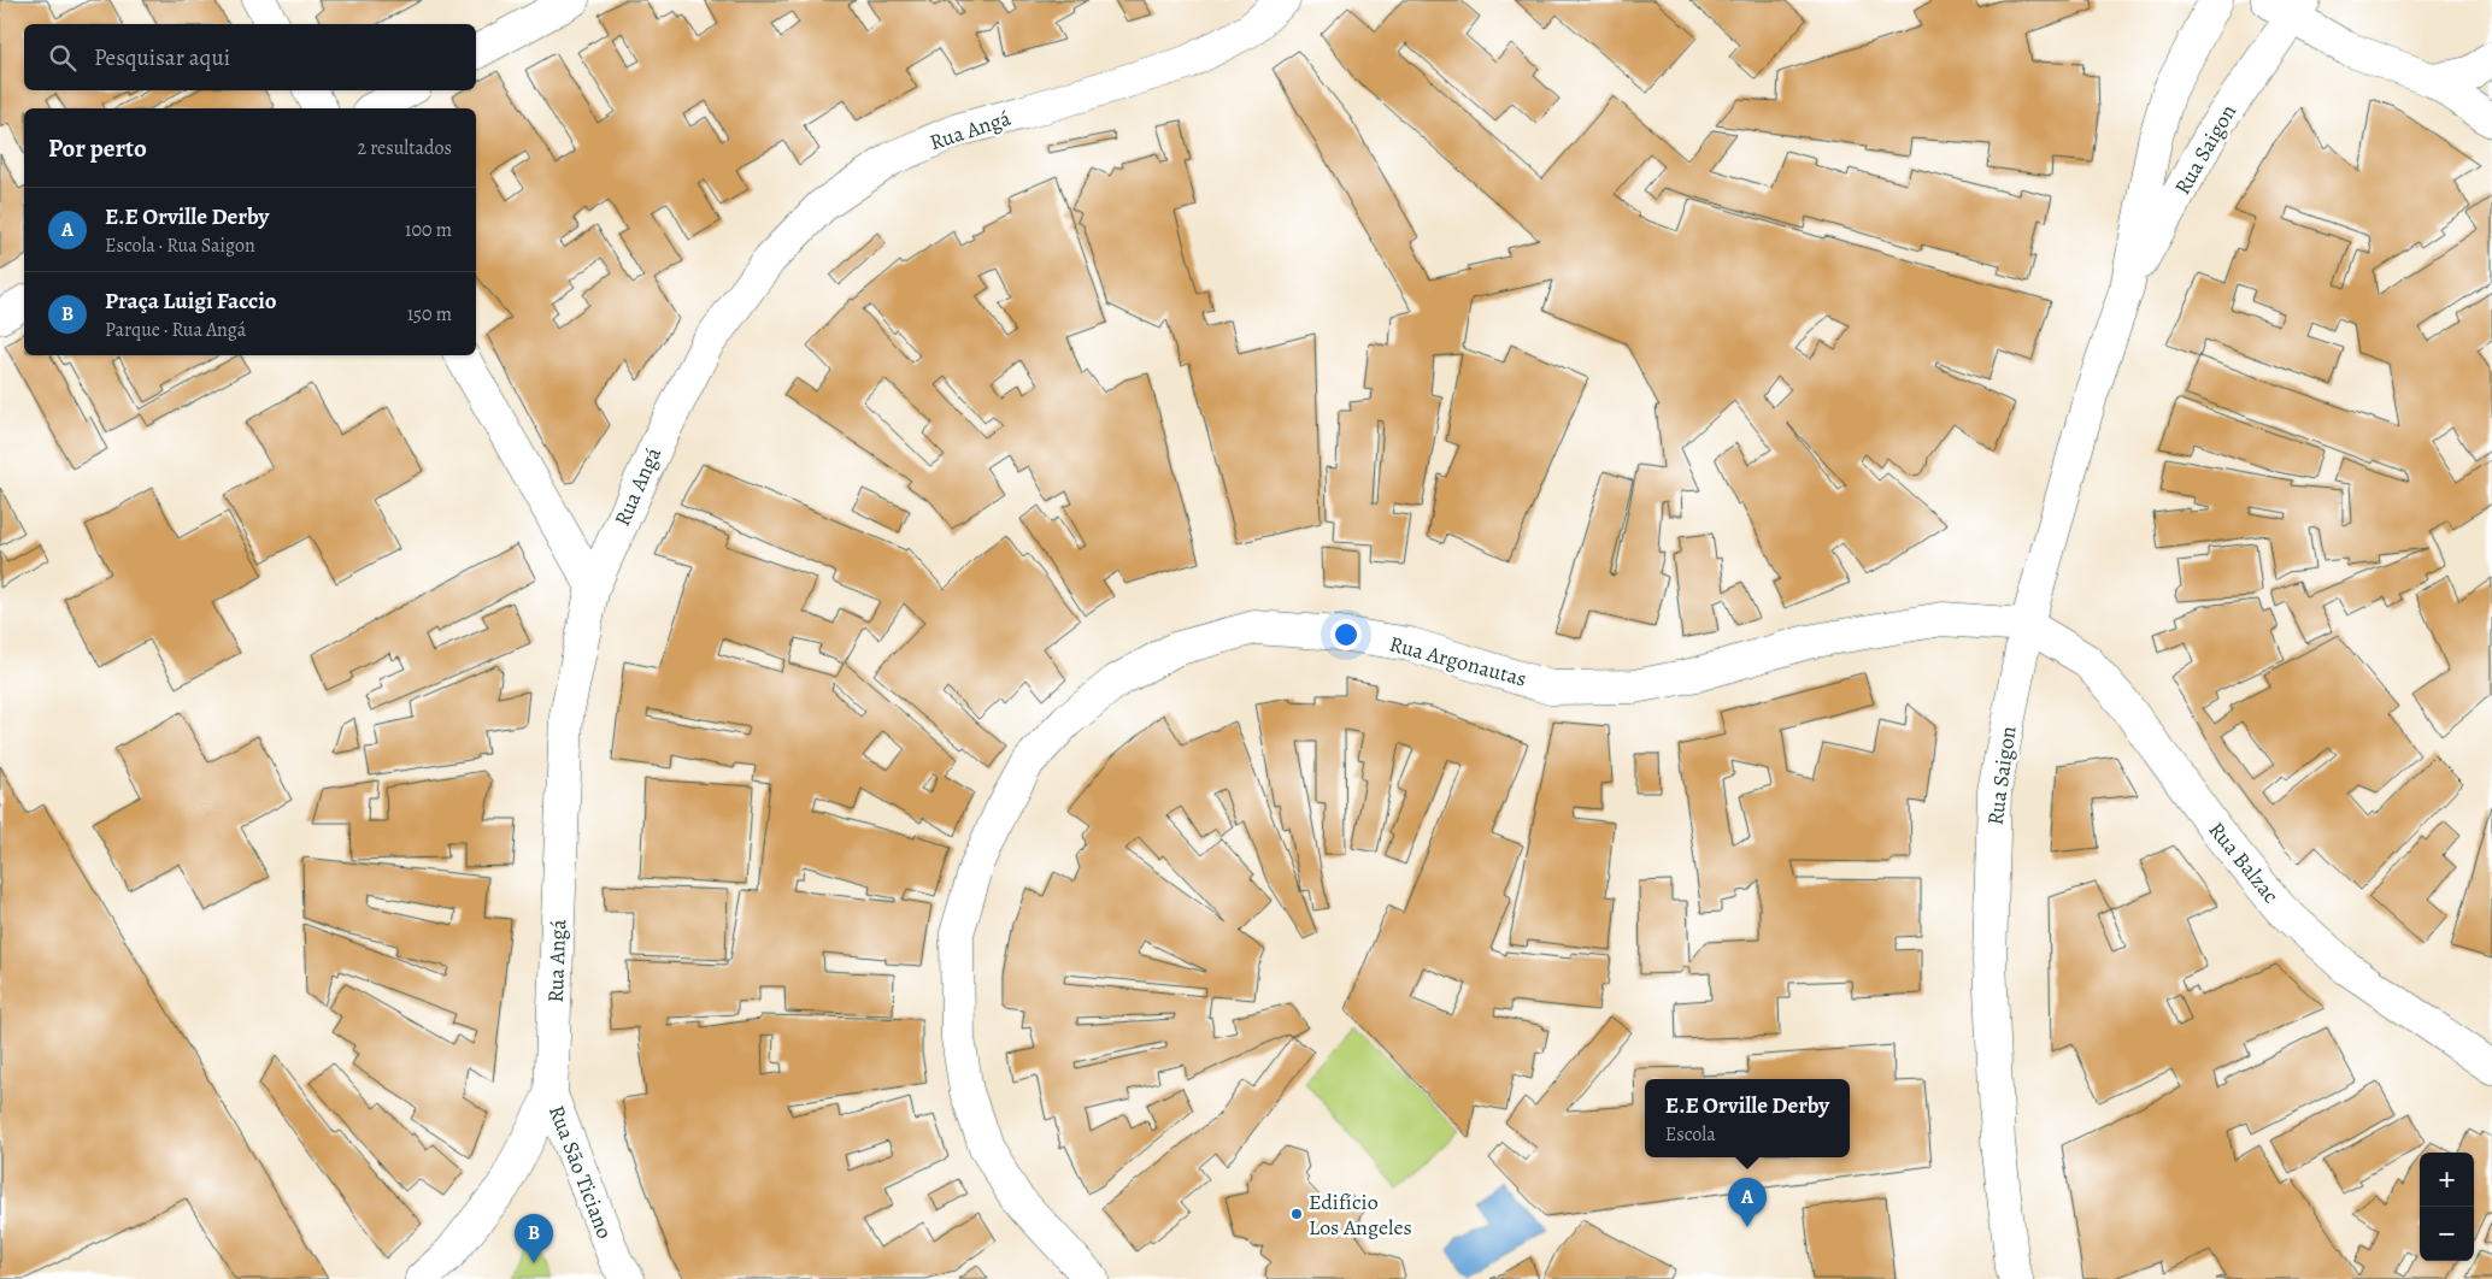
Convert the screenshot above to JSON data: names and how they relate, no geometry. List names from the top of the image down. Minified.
{"streets":{"street":["Rua Angá","Rua Saigon","Rua Argonautas","Rua Balzac","Rua São Ticiano"]},"crossings":[["Rua Angá","Rua São Ticiano"],["Rua Saigon","Rua Argonautas"],["Rua Saigon","Rua Balzac"],["Rua Argonautas","Rua Balzac"]],"places":["Edifício Los Angeles"],"page":{"search":"Pesquisar aqui","heading":["Por perto","2 resultados"],"list":[{"mark":"A","name":"E.E Orville Derby","note":"Escola · Rua Saigon","value":"100 m"},{"mark":"B","name":"Praça Luigi Faccio","note":"Parque · Rua Angá","value":"150 m"}],"popup":["E.E Orville Derby","Escola"],"map_buttons":["+","−"],"pins":["A","B"]}}
